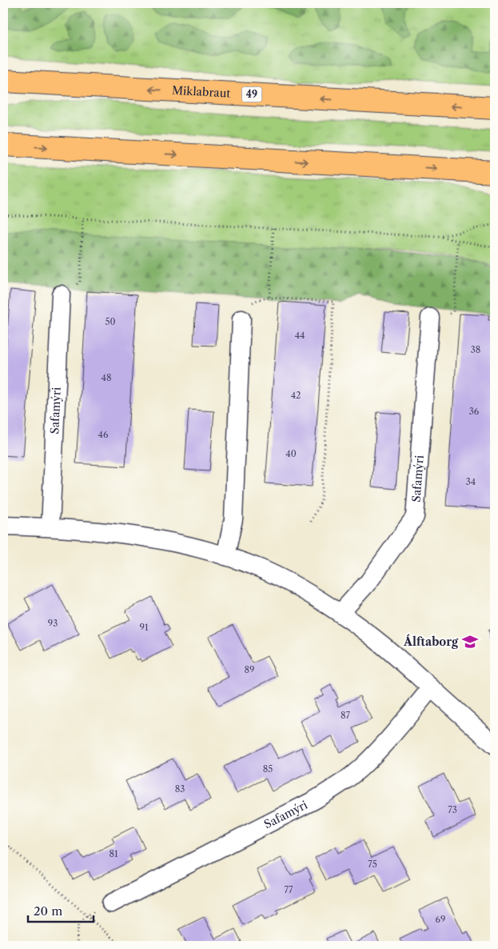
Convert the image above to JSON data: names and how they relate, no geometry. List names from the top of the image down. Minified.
{"streets":{"highway":["Miklabraut","49"],"street":["Safamýri"]},"places":{"school or university":["Álftaborg"]},"house_numbers":["50","44","38","48","42","36","46","40","34","93","91","89","87","85","83","73","81","75","77","69"],"scale_bar":"20 m"}
